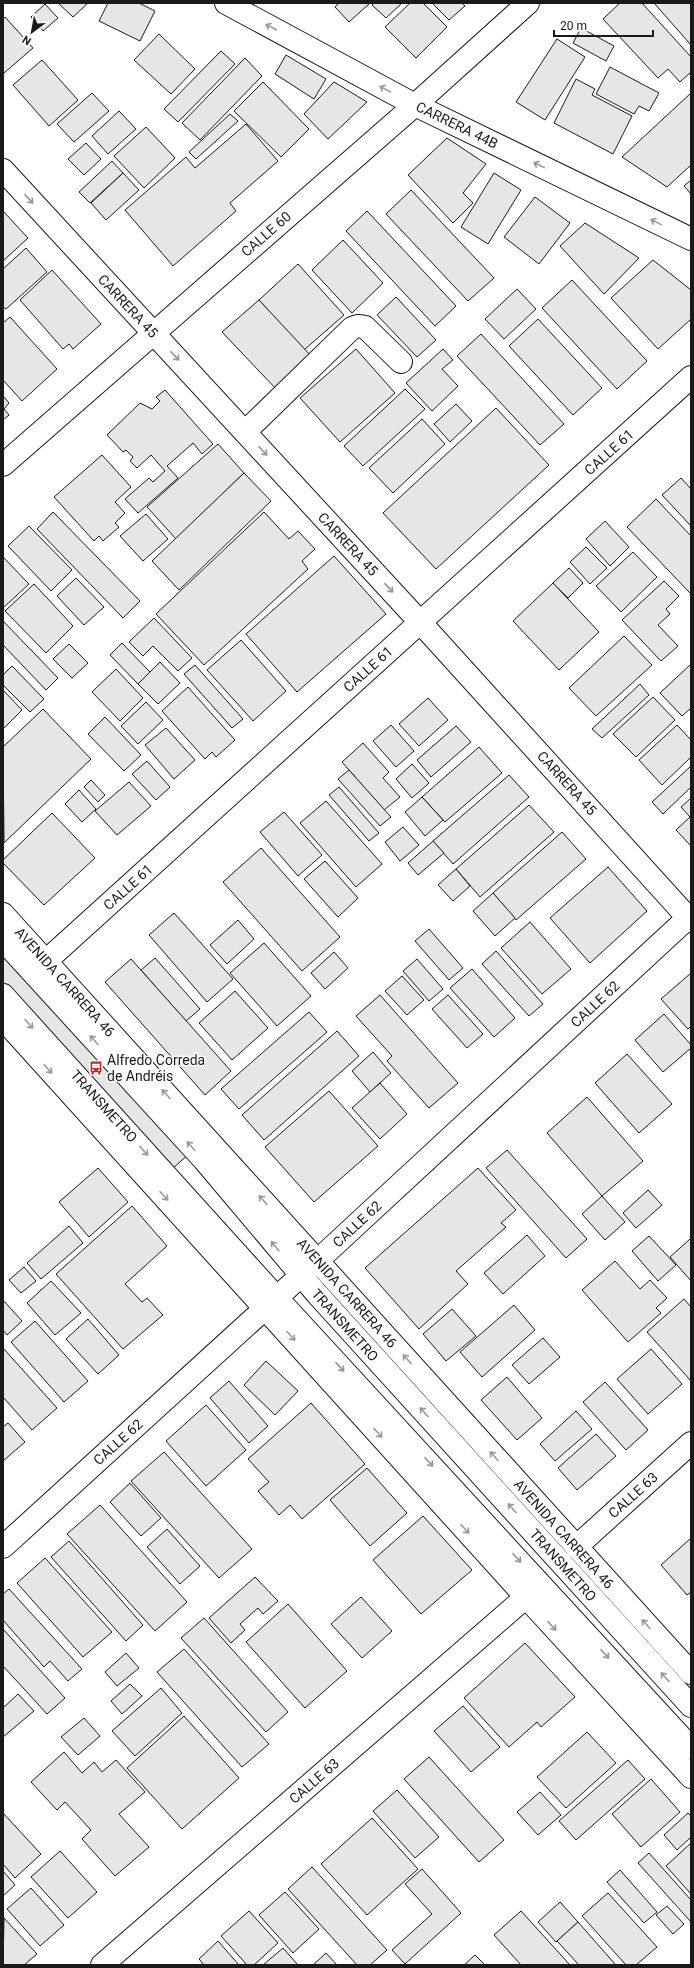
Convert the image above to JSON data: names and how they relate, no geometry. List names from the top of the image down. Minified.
{"streets":{"street":["CARRERA 44B","CALLE 60","CARRERA 45","CALLE 61","AVENIDA CARRERA 46","CALLE 62","TRANSMETRO","CALLE 63"]},"crossings":[["CARRERA 44B","CALLE 60"],["CALLE 60","CARRERA 45"],["CARRERA 45","CALLE 61"],["CARRERA 45","CALLE 62"],["CALLE 61","AVENIDA CARRERA 46"],["AVENIDA CARRERA 46","CALLE 62"],["AVENIDA CARRERA 46","CALLE 63"],["CALLE 62","TRANSMETRO"]],"one_way":["CARRERA 44B","CARRERA 45"],"places":{"bus stop":["Alfredo Correda de Andréis"]},"scale_bar":"20 m","north":"bottom left"}
